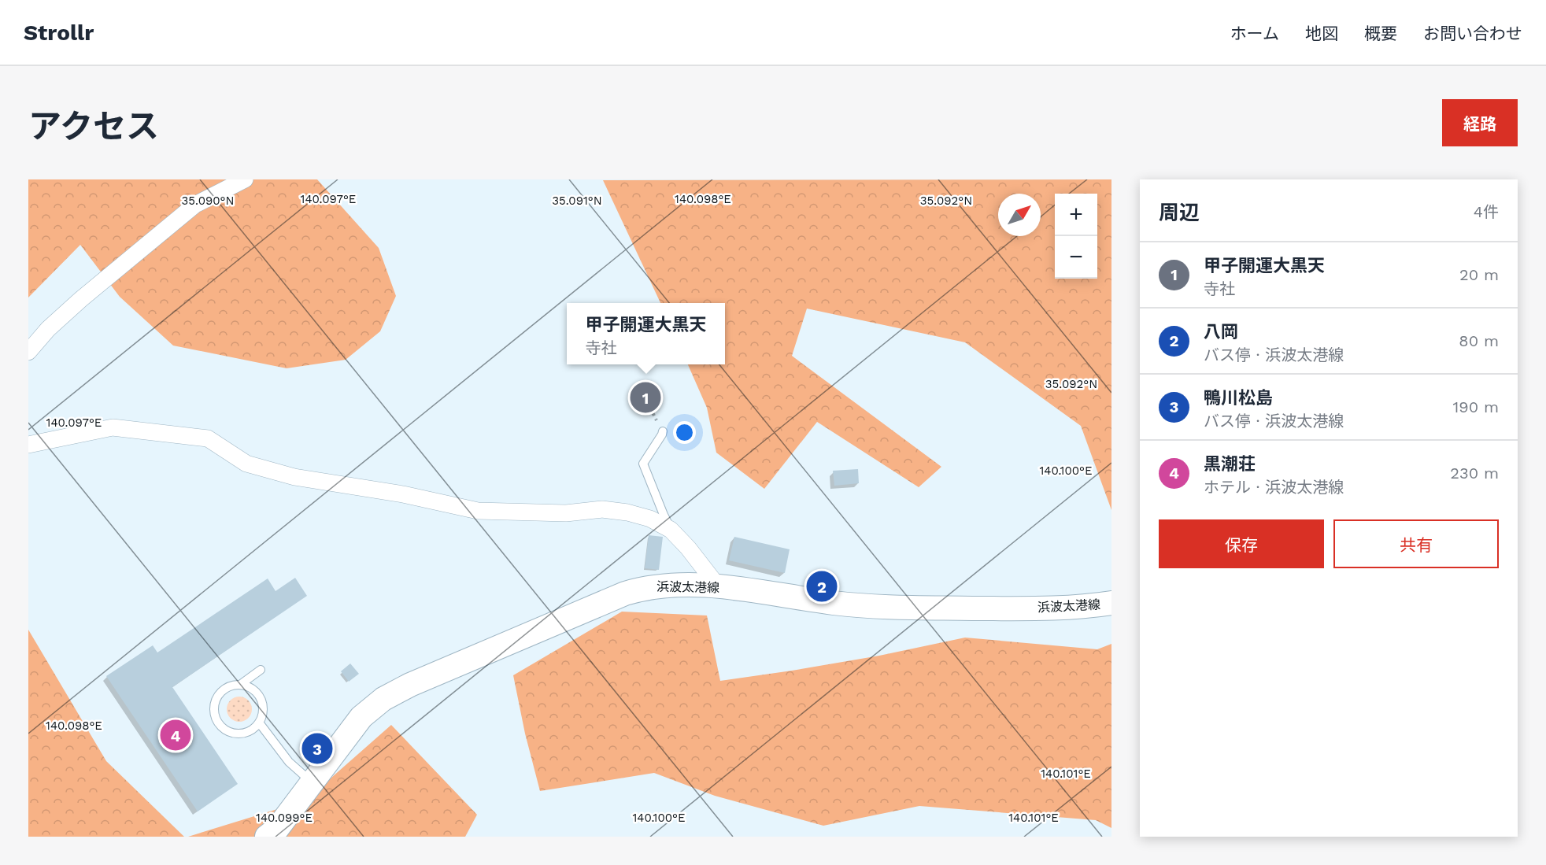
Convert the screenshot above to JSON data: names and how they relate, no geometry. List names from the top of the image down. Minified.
{"streets":{"main road":["浜波太港線"]},"north":"top right","page":{"header":"Strollr","nav":["ホーム","地図","概要","お問い合わせ"],"title":"アクセス","buttons":["経路",["保存","共有"]],"heading":["周辺","4件"],"map_buttons":["+","−"],"list":[{"mark":"1","name":"甲子開運大黒天","note":"寺社","value":"20 m"},{"mark":"2","name":"八岡","note":"バス停 · 浜波太港線","value":"80 m"},{"mark":"3","name":"鴨川松島","note":"バス停 · 浜波太港線","value":"190 m"},{"mark":"4","name":"黒潮荘","note":"ホテル · 浜波太港線","value":"230 m"}],"popup":["甲子開運大黒天","寺社"],"pins":["1","2","4","3"]},"coordinates":["140.097°E","140.098°E","35.090°N","35.091°N","35.092°N","140.100°E","140.101°E","140.099°E"]}
